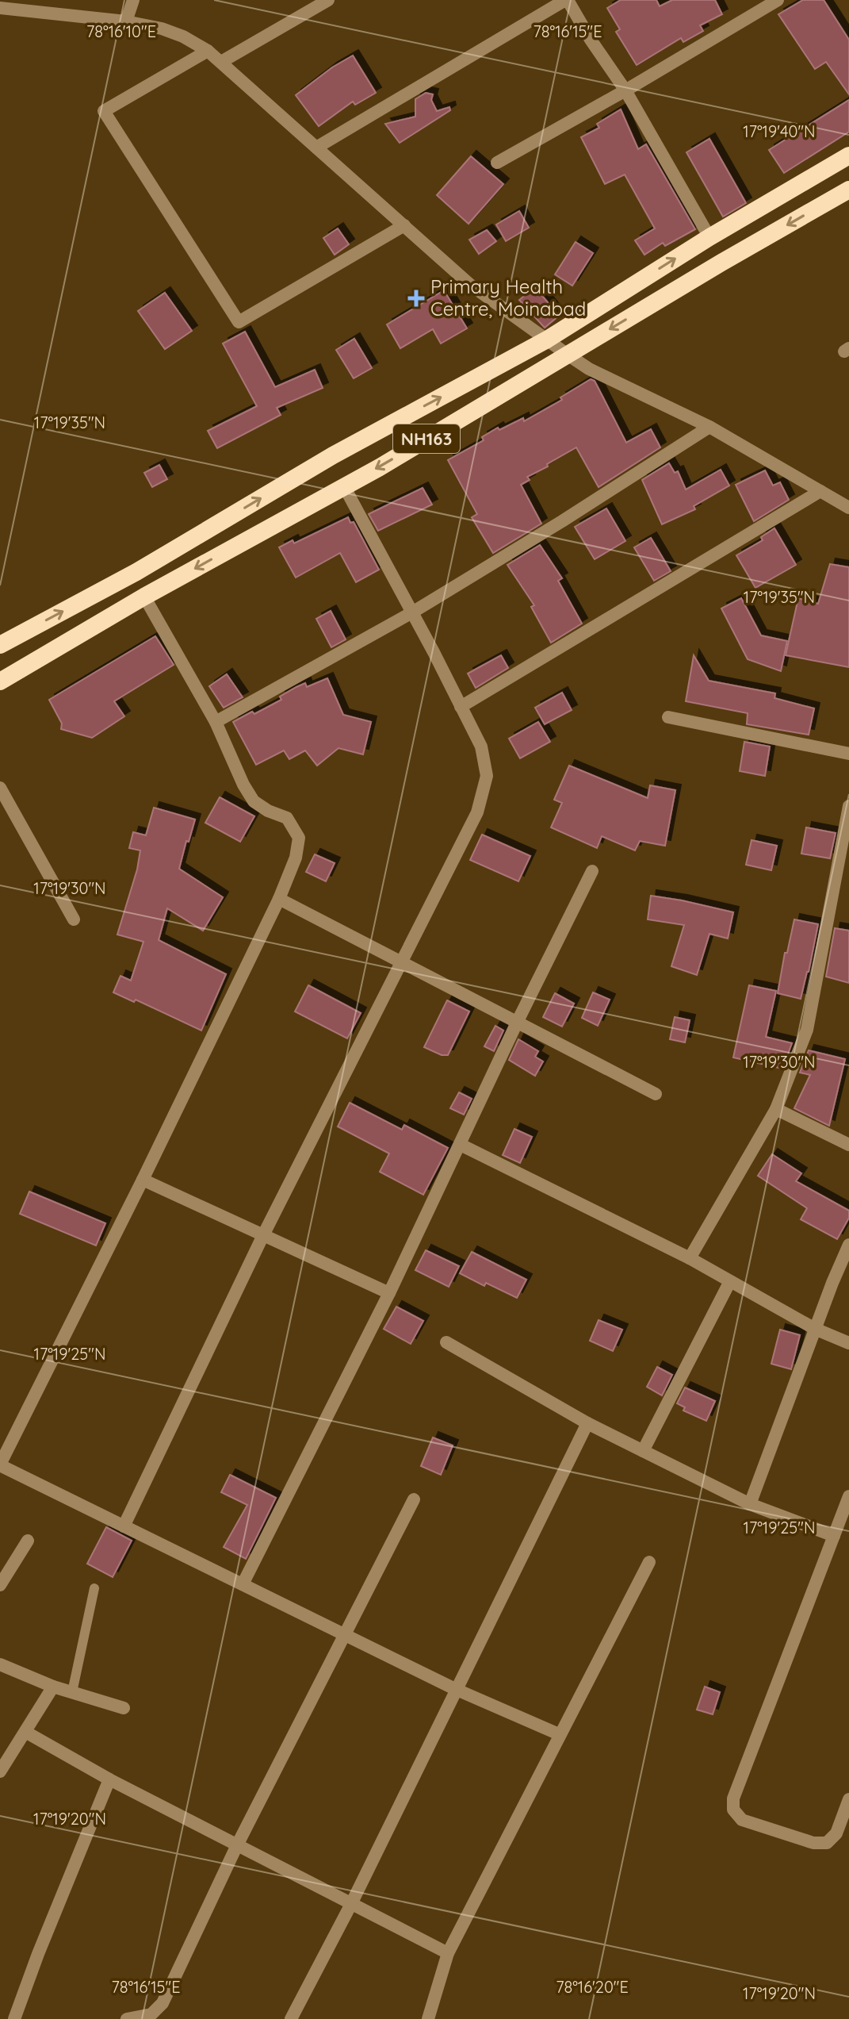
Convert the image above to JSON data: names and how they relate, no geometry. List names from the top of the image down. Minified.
{"streets":{"highway":["NH163"]},"places":{"health":["Primary Health Centre, Moinabad"]},"coordinates":["78°16'10\"E","78°16'15\"E","17°19'40\"N","17°19'35\"N","17°19'30\"N","17°19'25\"N","17°19'20\"N","78°16'20\"E"]}
